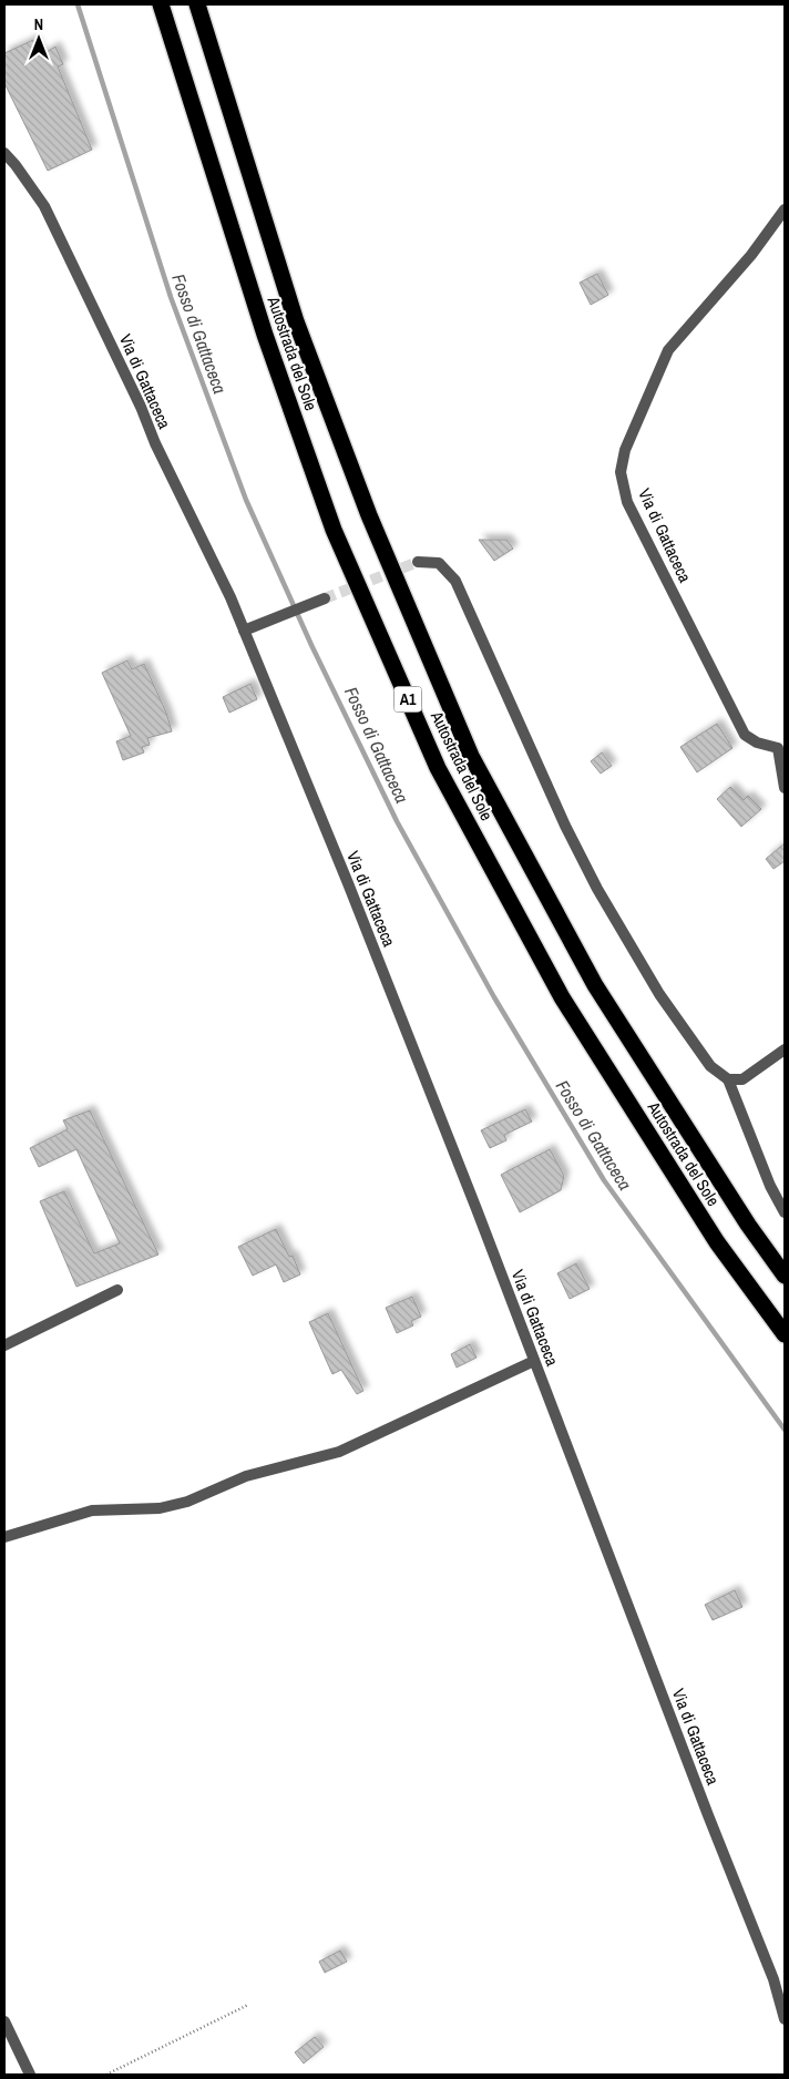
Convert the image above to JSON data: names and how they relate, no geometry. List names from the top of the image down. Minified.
{"streets":{"highway":["Autostrada del Sole","A1"],"street":["Via di Gattaceca"]},"water":["Fosso di Gattaceca"],"north":"top"}
